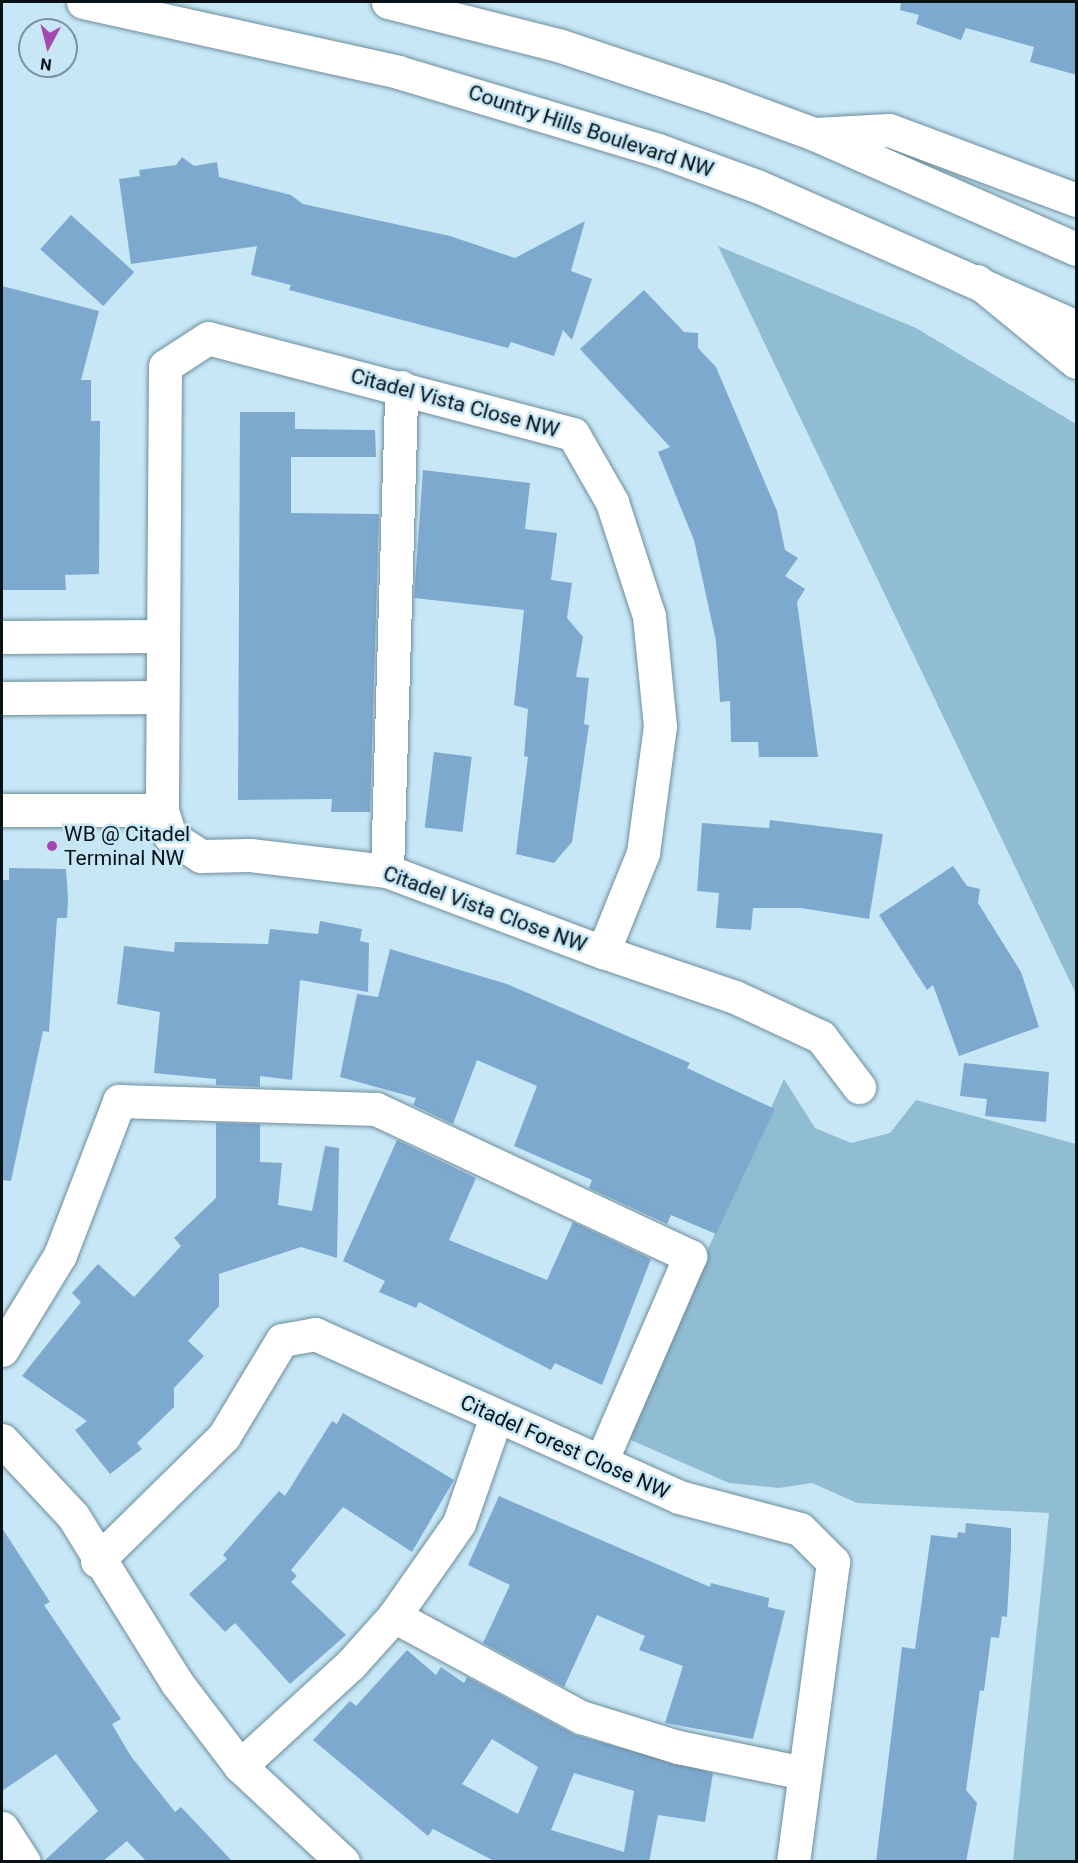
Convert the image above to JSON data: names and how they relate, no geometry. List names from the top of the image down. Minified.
{"streets":{"main road":["Country Hills Boulevard NW","Citadel Vista Close NW","Citadel Forest Close NW"]},"places":["WB @ Citadel Terminal NW"],"north":"bottom"}
